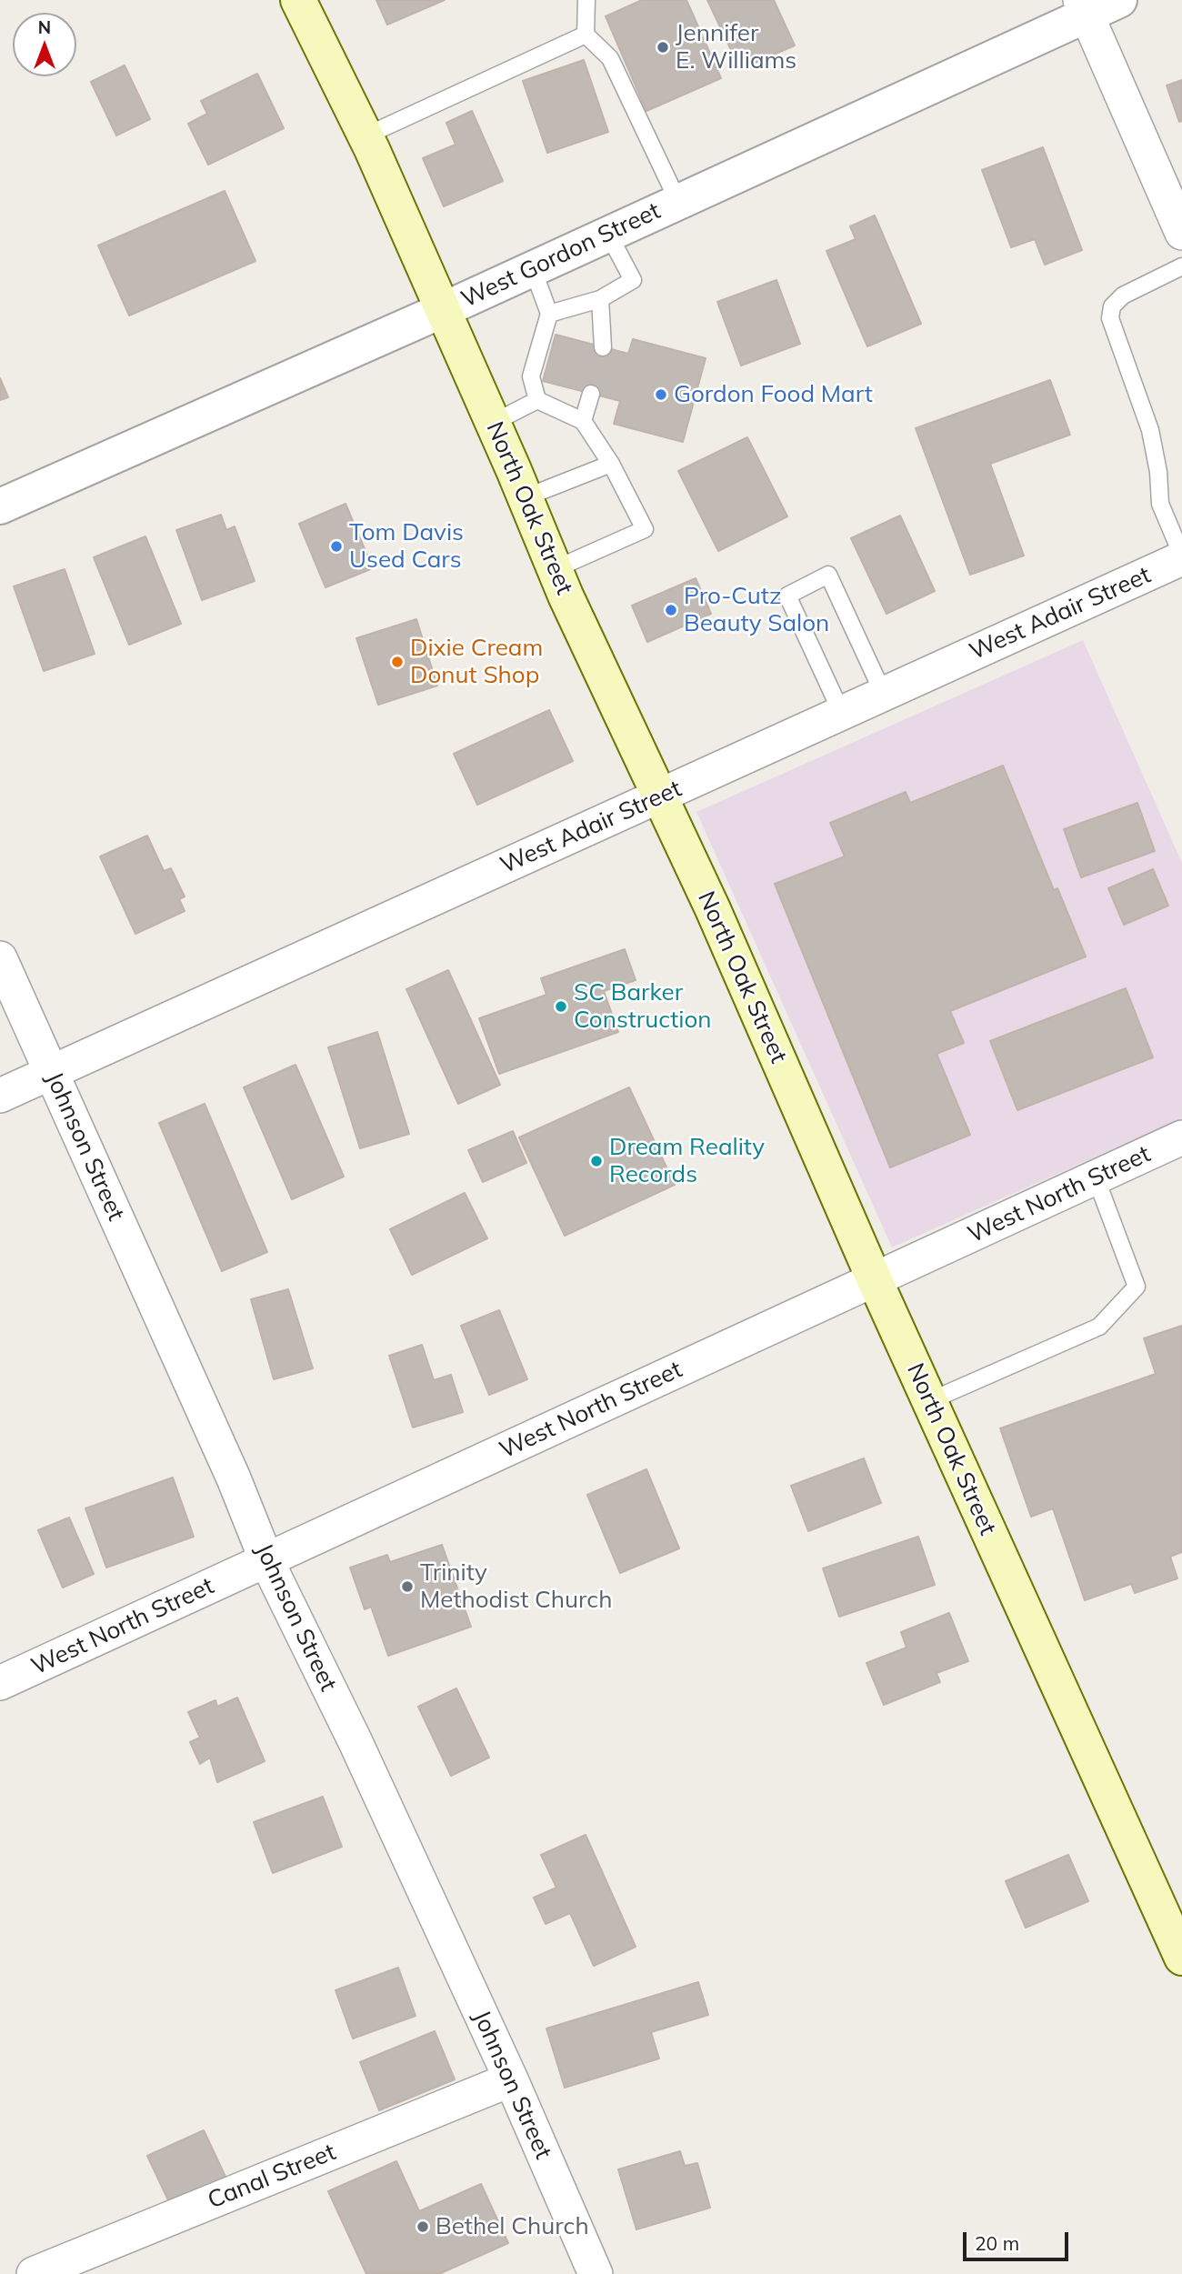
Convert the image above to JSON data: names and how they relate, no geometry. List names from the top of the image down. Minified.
{"streets":{"main road":["North Oak Street"],"street":["West Gordon Street","West Adair Street","Johnson Street","West North Street","Canal Street"]},"crossings":[["West Gordon Street","North Oak Street"],["North Oak Street","West Adair Street"],["North Oak Street","West North Street"],["West Adair Street","Johnson Street"],["Johnson Street","West North Street"],["Johnson Street","Canal Street"]],"places":["Jennifer E. Williams","Gordon Food Mart","Tom Davis Used Cars","Pro-Cutz Beauty Salon","Dixie Cream Donut Shop","SC Barker Construction","Dream Reality Records","Trinity Methodist Church","Bethel Church"],"scale_bar":"20 m","north":"top"}
